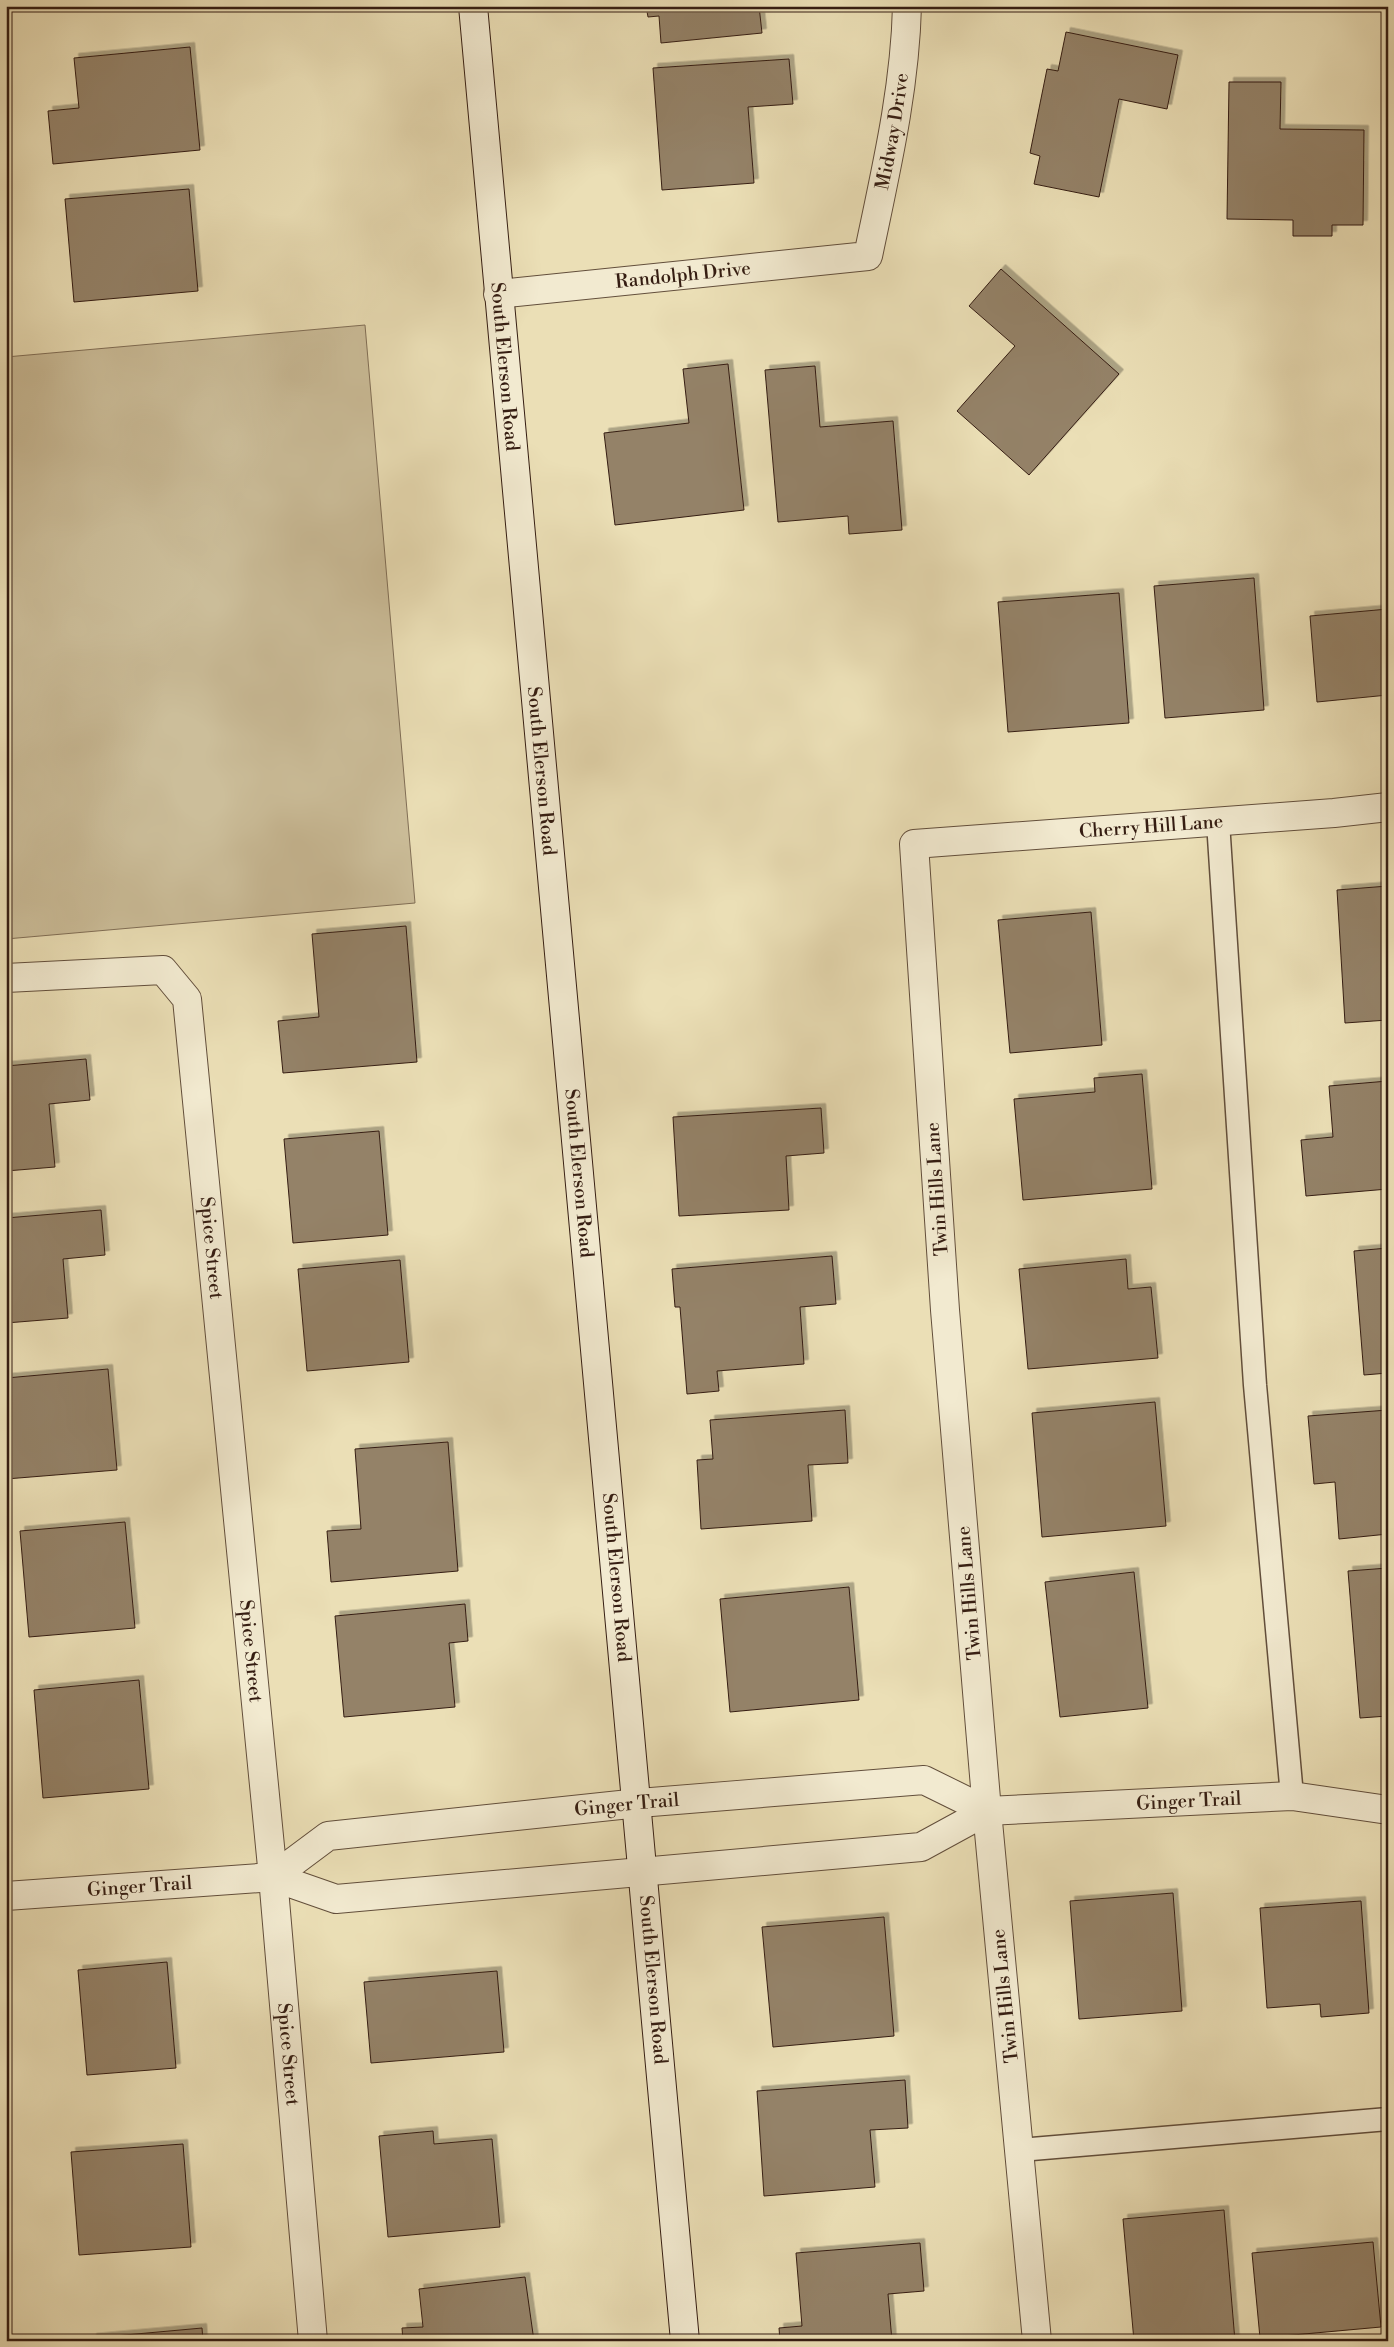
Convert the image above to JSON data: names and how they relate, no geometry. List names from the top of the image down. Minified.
{"streets":{"street":["Midway Drive","Randolph Drive","South Elerson Road","Cherry Hill Lane","Twin Hills Lane","Spice Street","Ginger Trail"]},"crossings":[["Midway Drive","Randolph Drive"],["Randolph Drive","South Elerson Road"],["South Elerson Road","Ginger Trail"],["Cherry Hill Lane","Twin Hills Lane"],["Twin Hills Lane","Ginger Trail"],["Spice Street","Ginger Trail"]]}
